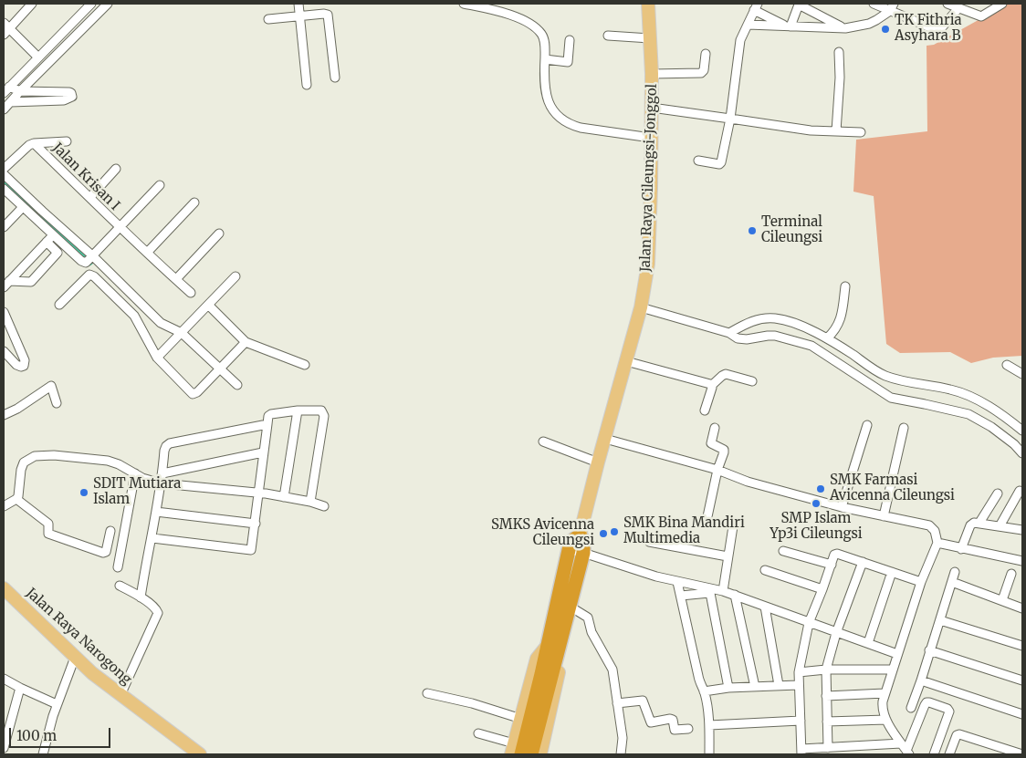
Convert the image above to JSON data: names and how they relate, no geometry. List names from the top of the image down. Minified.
{"streets":{"highway":["Jalan Raya Cileungsi-Jonggol"],"main road":["Jalan Raya Narogong"],"street":["Jalan Krisan I"]},"places":["TK Fithria Asyhara B","Terminal Cileungsi","SMK Farmasi Avicenna Cileungsi","SDIT Mutiara Islam","SMP Islam Yp3i Cileungsi","SMK Bina Mandiri Multimedia","SMKS Avicenna Cileungsi"],"scale_bar":"100 m"}
